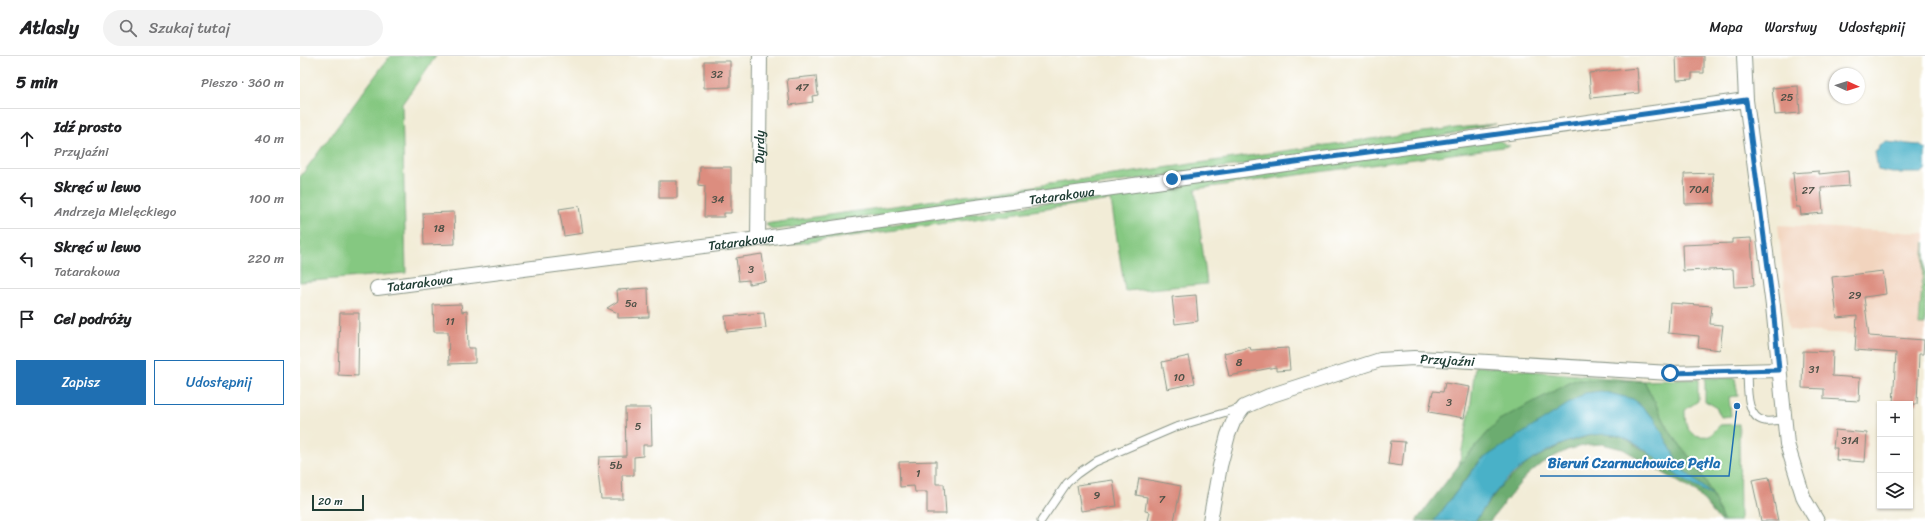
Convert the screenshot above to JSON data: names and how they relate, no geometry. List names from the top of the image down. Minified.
{"streets":{"street":["Dyrdy","Tatarakowa","Przyjaźni"]},"crossings":[["Dyrdy","Tatarakowa"]],"places":["Bieruń Czarnuchowice Pętla"],"house_numbers":["32","47","25","70A","27","34","18","3","29","5a","11","8","31","10","3","5","31A","5b","1","9","7"],"scale_bar":"20 m","north":"right","page":{"header":"Atlasly","search":"Szukaj tutaj","nav":["Mapa","Warstwy","Udostępnij"],"heading":["5 min","Pieszo · 360 m"],"list":[["Idź prosto","Przyjaźni","40 m"],["Skręć w lewo","Andrzeja Mielęckiego","100 m"],["Skręć w lewo","Tatarakowa","220 m"],"Cel podróży"],"buttons":["Zapisz","Udostępnij"],"map_buttons":["+","−"],"scale":"20 m"}}
